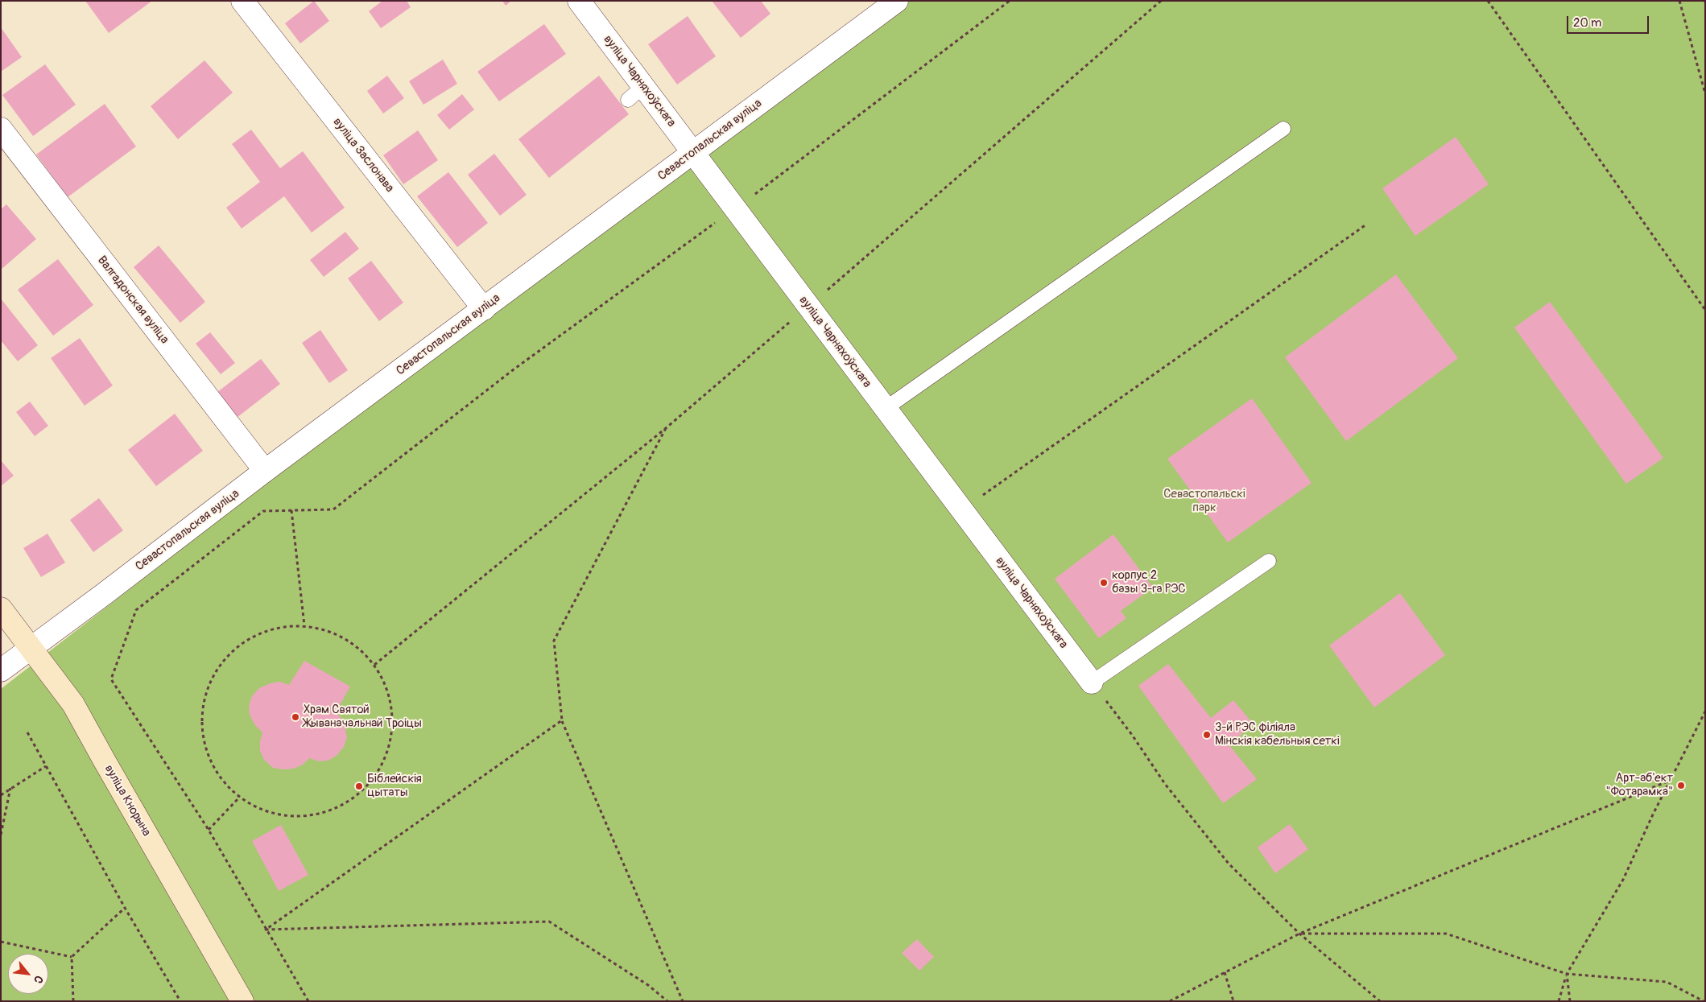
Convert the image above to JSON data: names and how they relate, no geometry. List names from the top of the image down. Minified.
{"streets":{"main road":["вуліца Кнорына"],"street":["вуліца Чарняхоўскага","Севастопальская вуліца","вуліца Заслонава","Валгадонская вуліца"]},"crossings":[["вуліца Чарняхоўскага","Севастопальская вуліца"],["Севастопальская вуліца","вуліца Заслонава"],["Севастопальская вуліца","Валгадонская вуліца"],["Севастопальская вуліца","вуліца Кнорына"]],"parks":["Севастопальскі парк"],"places":["корпус 2 базы 3-га РЭС","Храм Святой Жываначальнай Троіцы","3-й РЭС філіяла Мінскія кабельныя сеткі","Арт-аб'ект \"Фотарамка\"","Біблейскія цытаты"],"scale_bar":"20 m","north":"bottom right"}
